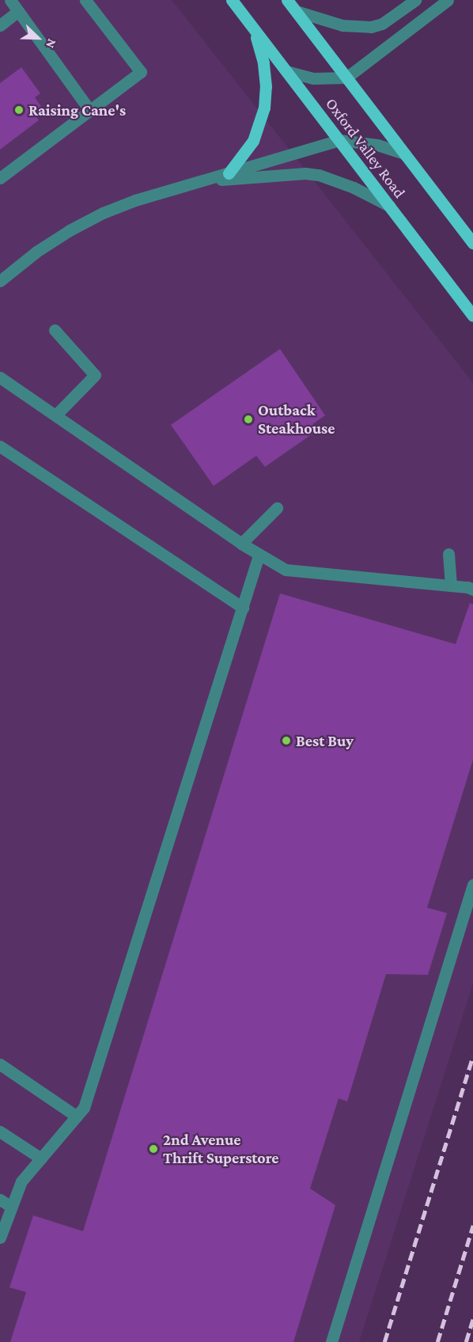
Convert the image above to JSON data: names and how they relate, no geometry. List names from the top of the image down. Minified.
{"streets":{"main road":["Oxford Valley Road"]},"places":["Raising Cane's","Outback Steakhouse","Best Buy","2nd Avenue Thrift Superstore"],"north":"bottom right"}
